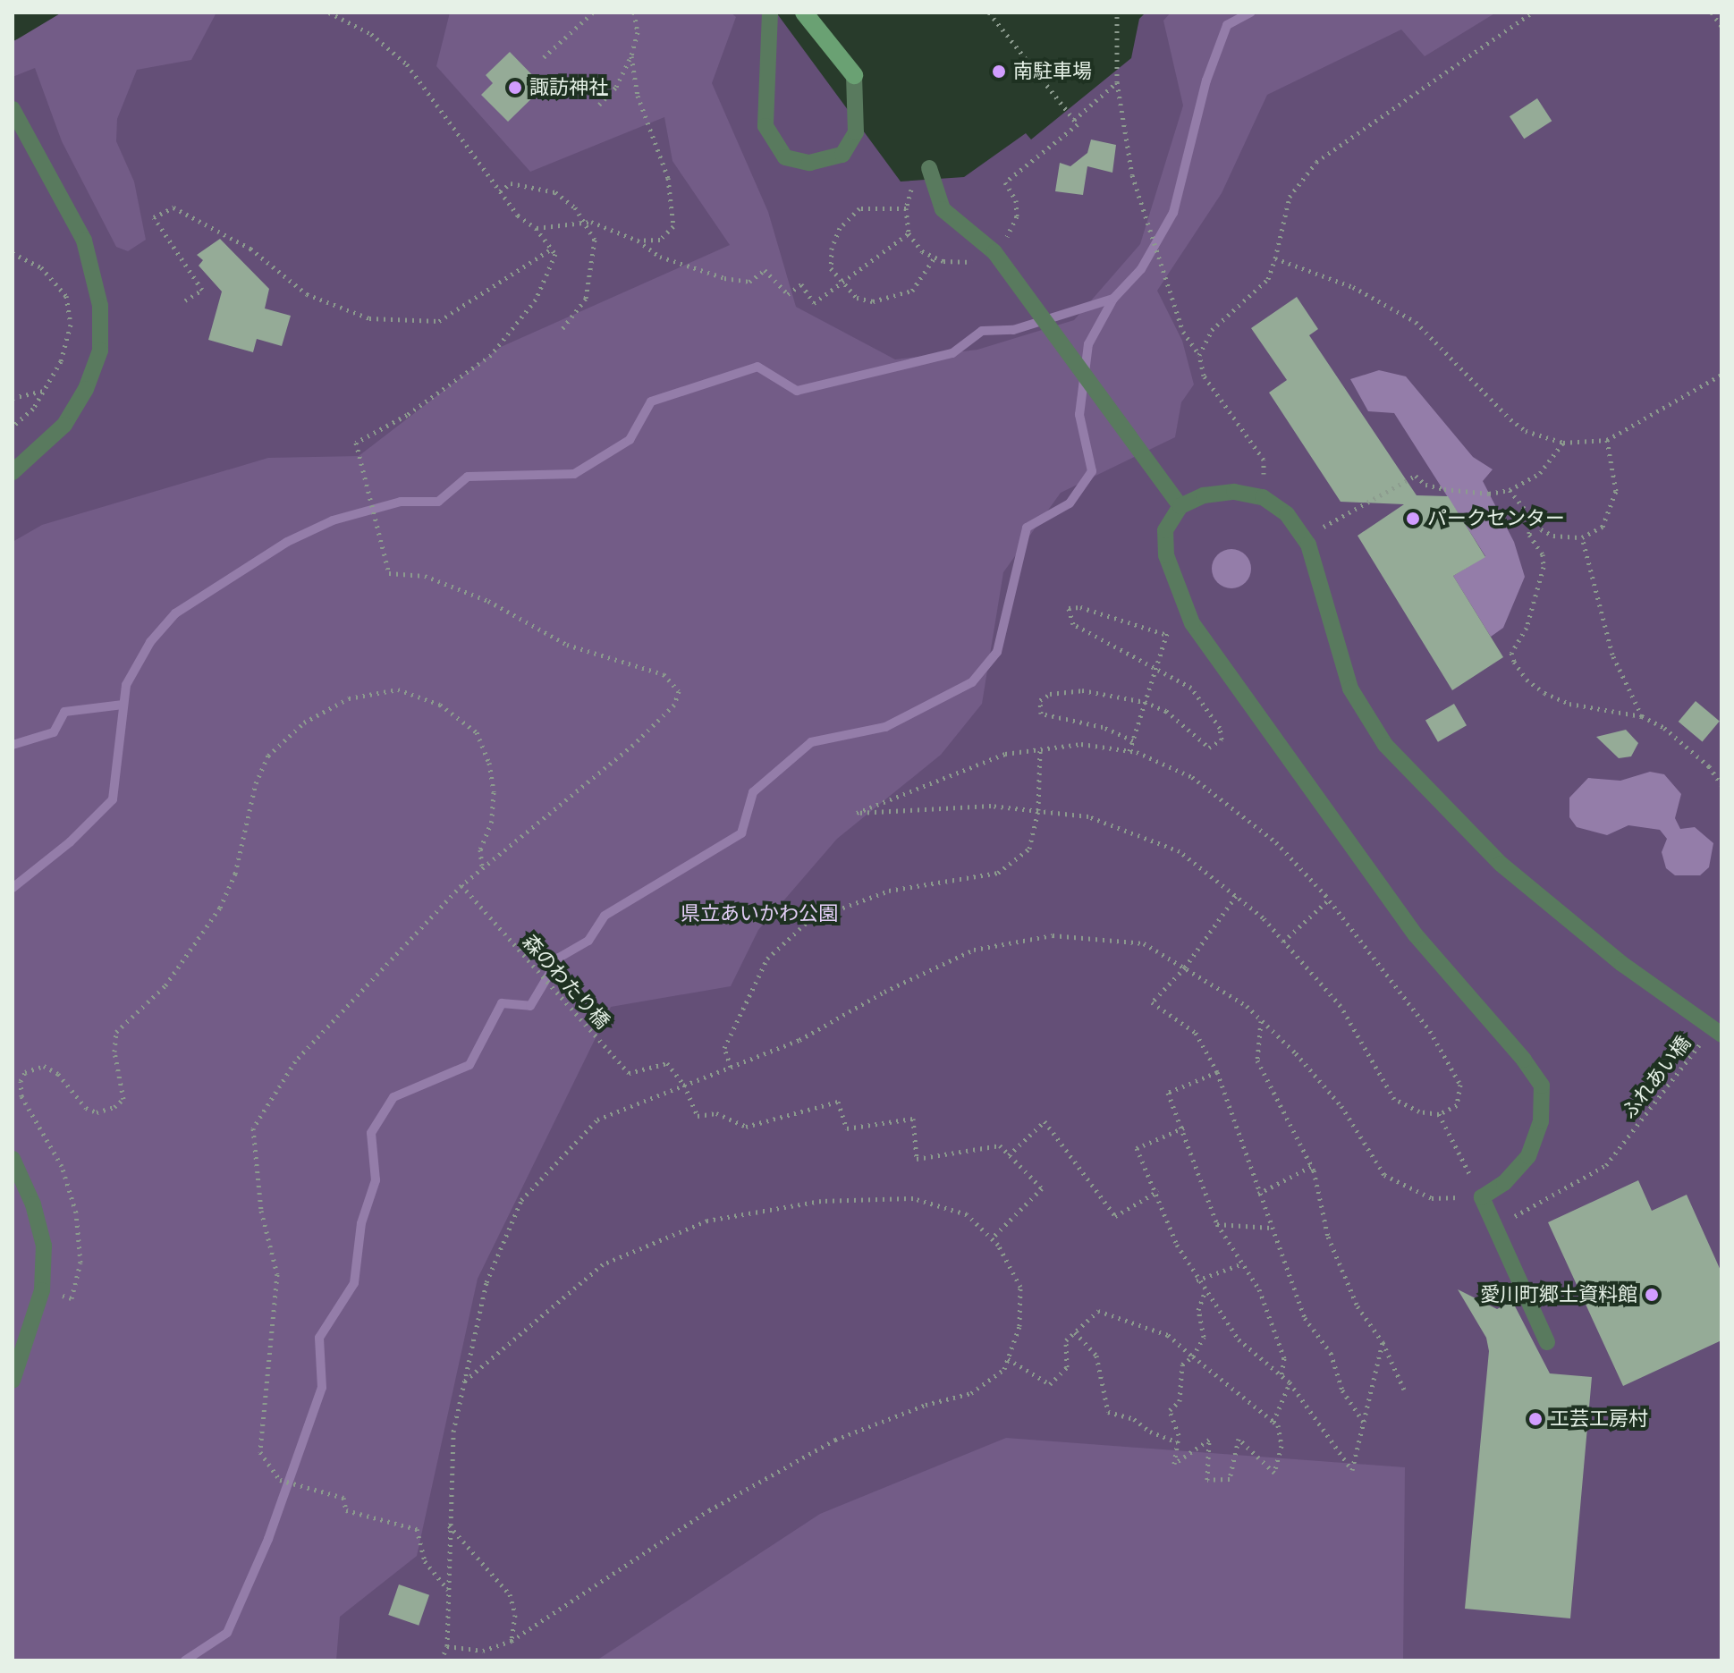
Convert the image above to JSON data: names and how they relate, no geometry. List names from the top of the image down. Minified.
{"streets":{"path":["森のわたり橋","ふれあい橋"]},"parks":["県立あいかわ公園"],"places":["南駐車場","諏訪神社","パークセンター","愛川町郷土資料館","工芸工房村"]}
